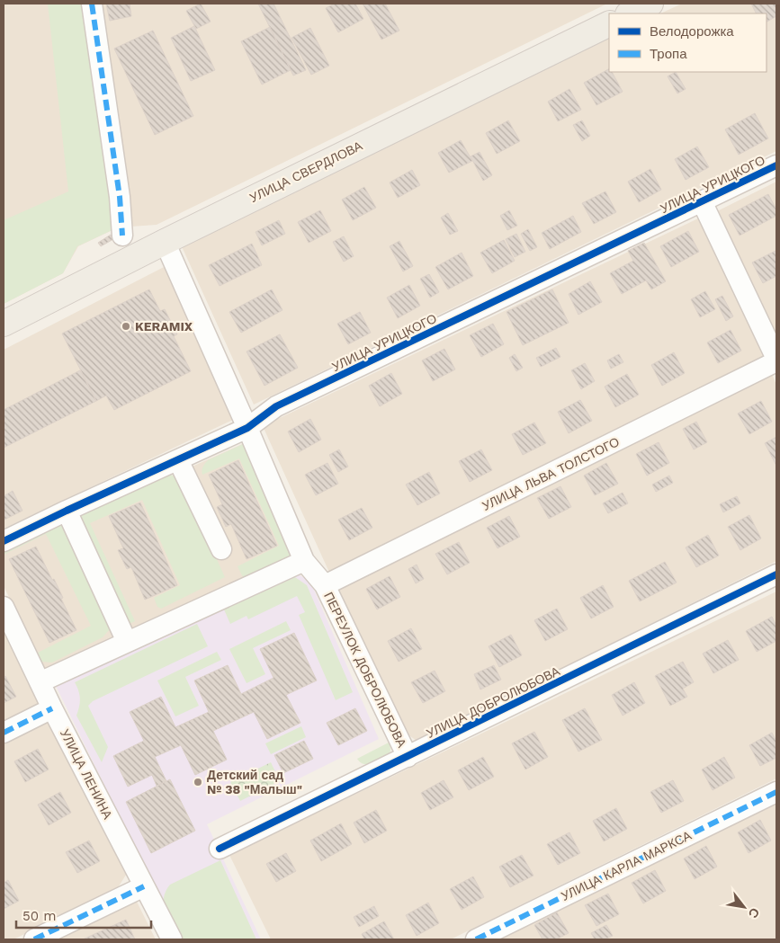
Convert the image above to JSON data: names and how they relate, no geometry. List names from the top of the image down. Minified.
{"streets":{"main road":["УЛИЦА СВЕРДЛОВА"],"street":["УЛИЦА УРИЦКОГО","УЛИЦА ЛЬВА ТОЛСТОГО","ПЕРЕУЛОК ДОБРОЛЮБОВА","УЛИЦА ДОБРОЛЮБОВА","УЛИЦА ЛЕНИНА","УЛИЦА КАРЛА МАРКСА"]},"crossings":[["УЛИЦА СВЕРДЛОВА","ПЕРЕУЛОК ДОБРОЛЮБОВА"],["УЛИЦА УРИЦКОГО","ПЕРЕУЛОК ДОБРОЛЮБОВА"],["УЛИЦА ЛЬВА ТОЛСТОГО","ПЕРЕУЛОК ДОБРОЛЮБОВА"],["ПЕРЕУЛОК ДОБРОЛЮБОВА","УЛИЦА ДОБРОЛЮБОВА"]],"places":["KERAMIX","Детский сад № 38 \"Малыш\""],"legend":["Велодорожка","Тропа"],"scale_bar":"50 m","north":"bottom right"}
